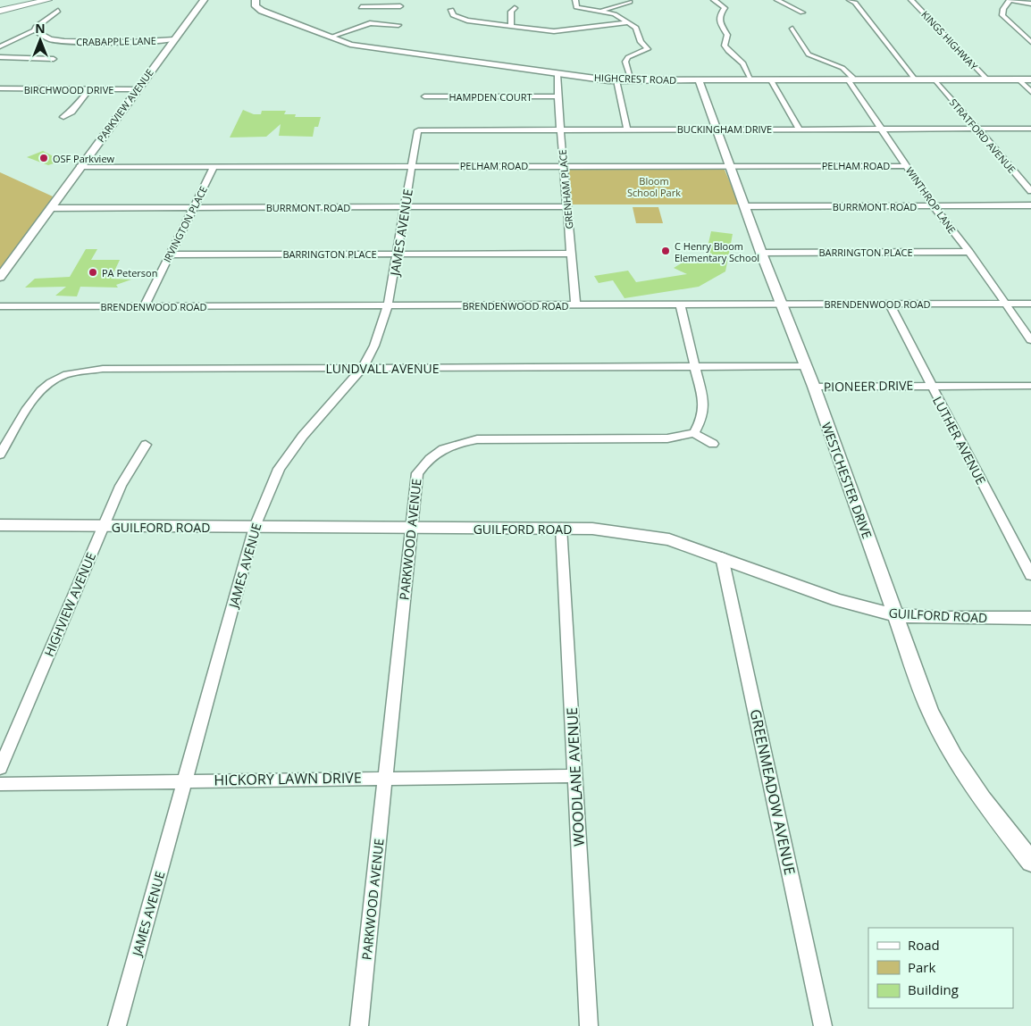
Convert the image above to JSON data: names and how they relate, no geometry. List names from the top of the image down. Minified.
{"streets":{"street":["KINGS HIGHWAY","CRABAPPLE LANE","HIGHCREST ROAD","BIRCHWOOD DRIVE","HAMPDEN COURT","PARKVIEW AVENUE","BUCKINGHAM DRIVE","STRATFORD AVENUE","PELHAM ROAD","GRENHAM PLACE","WINTHROP LANE","BURRMONT ROAD","IRVINGTON PLACE","JAMES AVENUE","BARRINGTON PLACE","BRENDENWOOD ROAD","LUNDVALL AVENUE","PIONEER DRIVE","LUTHER AVENUE","WESTCHESTER DRIVE","GUILFORD ROAD","PARKWOOD AVENUE","HIGHVIEW AVENUE","WOODLANE AVENUE","HICKORY LAWN DRIVE","GREENMEADOW AVENUE"]},"crossings":[["KINGS HIGHWAY","HIGHCREST ROAD"],["CRABAPPLE LANE","PARKVIEW AVENUE"],["HIGHCREST ROAD","STRATFORD AVENUE"],["HIGHCREST ROAD","GRENHAM PLACE"],["HIGHCREST ROAD","WINTHROP LANE"],["HIGHCREST ROAD","WESTCHESTER DRIVE"],["BIRCHWOOD DRIVE","PARKVIEW AVENUE"],["HAMPDEN COURT","GRENHAM PLACE"],["PARKVIEW AVENUE","PELHAM ROAD"],["PARKVIEW AVENUE","BURRMONT ROAD"],["BUCKINGHAM DRIVE","STRATFORD AVENUE"],["BUCKINGHAM DRIVE","GRENHAM PLACE"],["BUCKINGHAM DRIVE","WINTHROP LANE"],["BUCKINGHAM DRIVE","JAMES AVENUE"],["BUCKINGHAM DRIVE","WESTCHESTER DRIVE"],["PELHAM ROAD","GRENHAM PLACE"],["PELHAM ROAD","WINTHROP LANE"],["PELHAM ROAD","IRVINGTON PLACE"],["PELHAM ROAD","JAMES AVENUE"],["PELHAM ROAD","WESTCHESTER DRIVE"],["GRENHAM PLACE","BURRMONT ROAD"],["GRENHAM PLACE","BARRINGTON PLACE"],["GRENHAM PLACE","BRENDENWOOD ROAD"],["WINTHROP LANE","BURRMONT ROAD"],["WINTHROP LANE","BARRINGTON PLACE"],["WINTHROP LANE","BRENDENWOOD ROAD"],["BURRMONT ROAD","IRVINGTON PLACE"],["BURRMONT ROAD","JAMES AVENUE"],["BURRMONT ROAD","WESTCHESTER DRIVE"],["IRVINGTON PLACE","BARRINGTON PLACE"],["IRVINGTON PLACE","BRENDENWOOD ROAD"],["JAMES AVENUE","BARRINGTON PLACE"],["JAMES AVENUE","BRENDENWOOD ROAD"],["JAMES AVENUE","LUNDVALL AVENUE"],["JAMES AVENUE","GUILFORD ROAD"],["JAMES AVENUE","HICKORY LAWN DRIVE"],["BARRINGTON PLACE","WESTCHESTER DRIVE"],["BRENDENWOOD ROAD","LUTHER AVENUE"],["BRENDENWOOD ROAD","WESTCHESTER DRIVE"],["LUNDVALL AVENUE","WESTCHESTER DRIVE"],["PIONEER DRIVE","LUTHER AVENUE"],["PIONEER DRIVE","WESTCHESTER DRIVE"],["WESTCHESTER DRIVE","GUILFORD ROAD"],["GUILFORD ROAD","PARKWOOD AVENUE"],["GUILFORD ROAD","HIGHVIEW AVENUE"],["GUILFORD ROAD","WOODLANE AVENUE"],["GUILFORD ROAD","GREENMEADOW AVENUE"],["PARKWOOD AVENUE","HICKORY LAWN DRIVE"],["WOODLANE AVENUE","HICKORY LAWN DRIVE"]],"parks":["Bloom School Park"],"places":["OSF Parkview","C Henry Bloom Elementary School","PA Peterson"],"legend":["Road","Park","Building"],"north":"top"}
